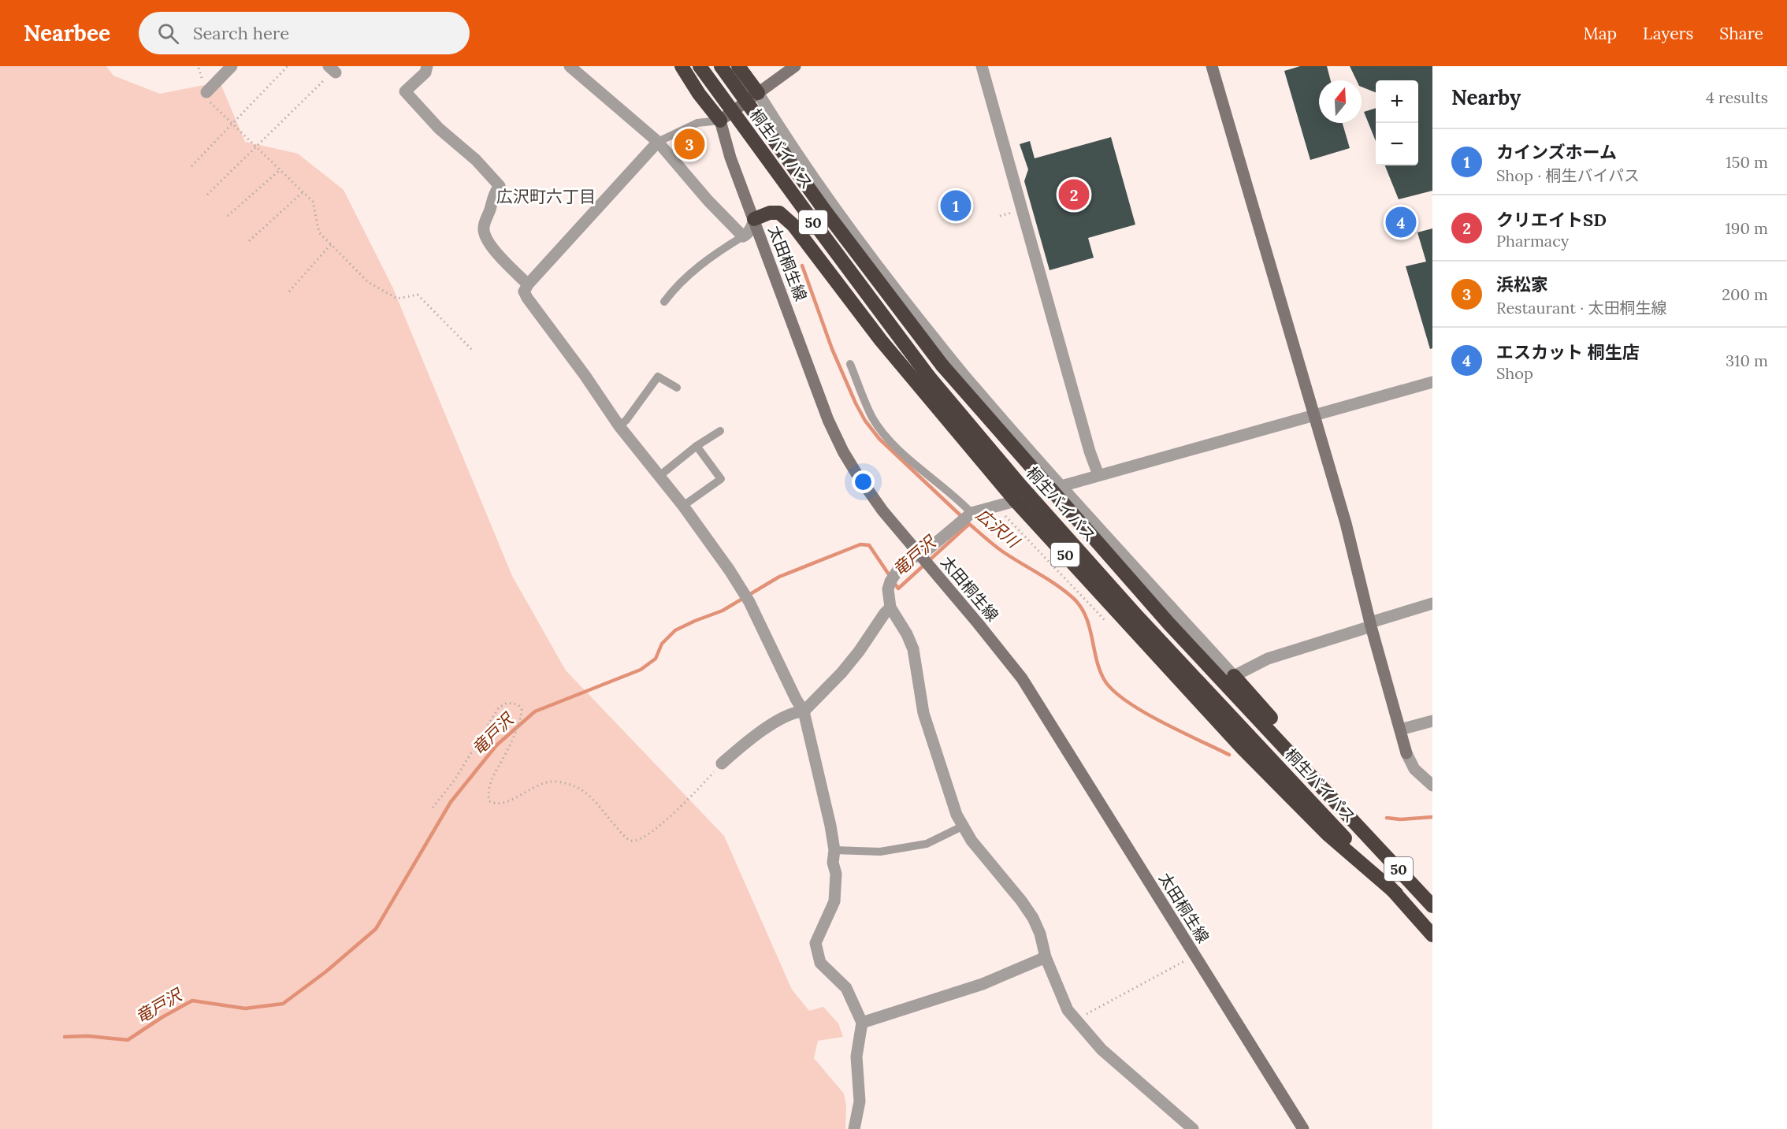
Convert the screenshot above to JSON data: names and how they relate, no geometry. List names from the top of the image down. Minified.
{"streets":{"highway":["桐生バイパス","50"],"main road":["太田桐生線"]},"crossings":[["桐生バイパス","50"],["50","太田桐生線"]],"districts":["広沢町六丁目"],"water":["広沢川","竜戸沢"],"north":"top","page":{"header":"Nearbee","search":"Search here","nav":["Map","Layers","Share"],"heading":["Nearby","4 results"],"map_buttons":["+","−"],"pins":["3","2","1","4"],"list":[{"mark":"1","name":"カインズホーム","note":"Shop · 桐生バイパス","value":"150 m"},{"mark":"2","name":"クリエイトSD","note":"Pharmacy","value":"190 m"},{"mark":"3","name":"浜松家","note":"Restaurant · 太田桐生線","value":"200 m"},{"mark":"4","name":"エスカット 桐生店","note":"Shop","value":"310 m"}]}}
